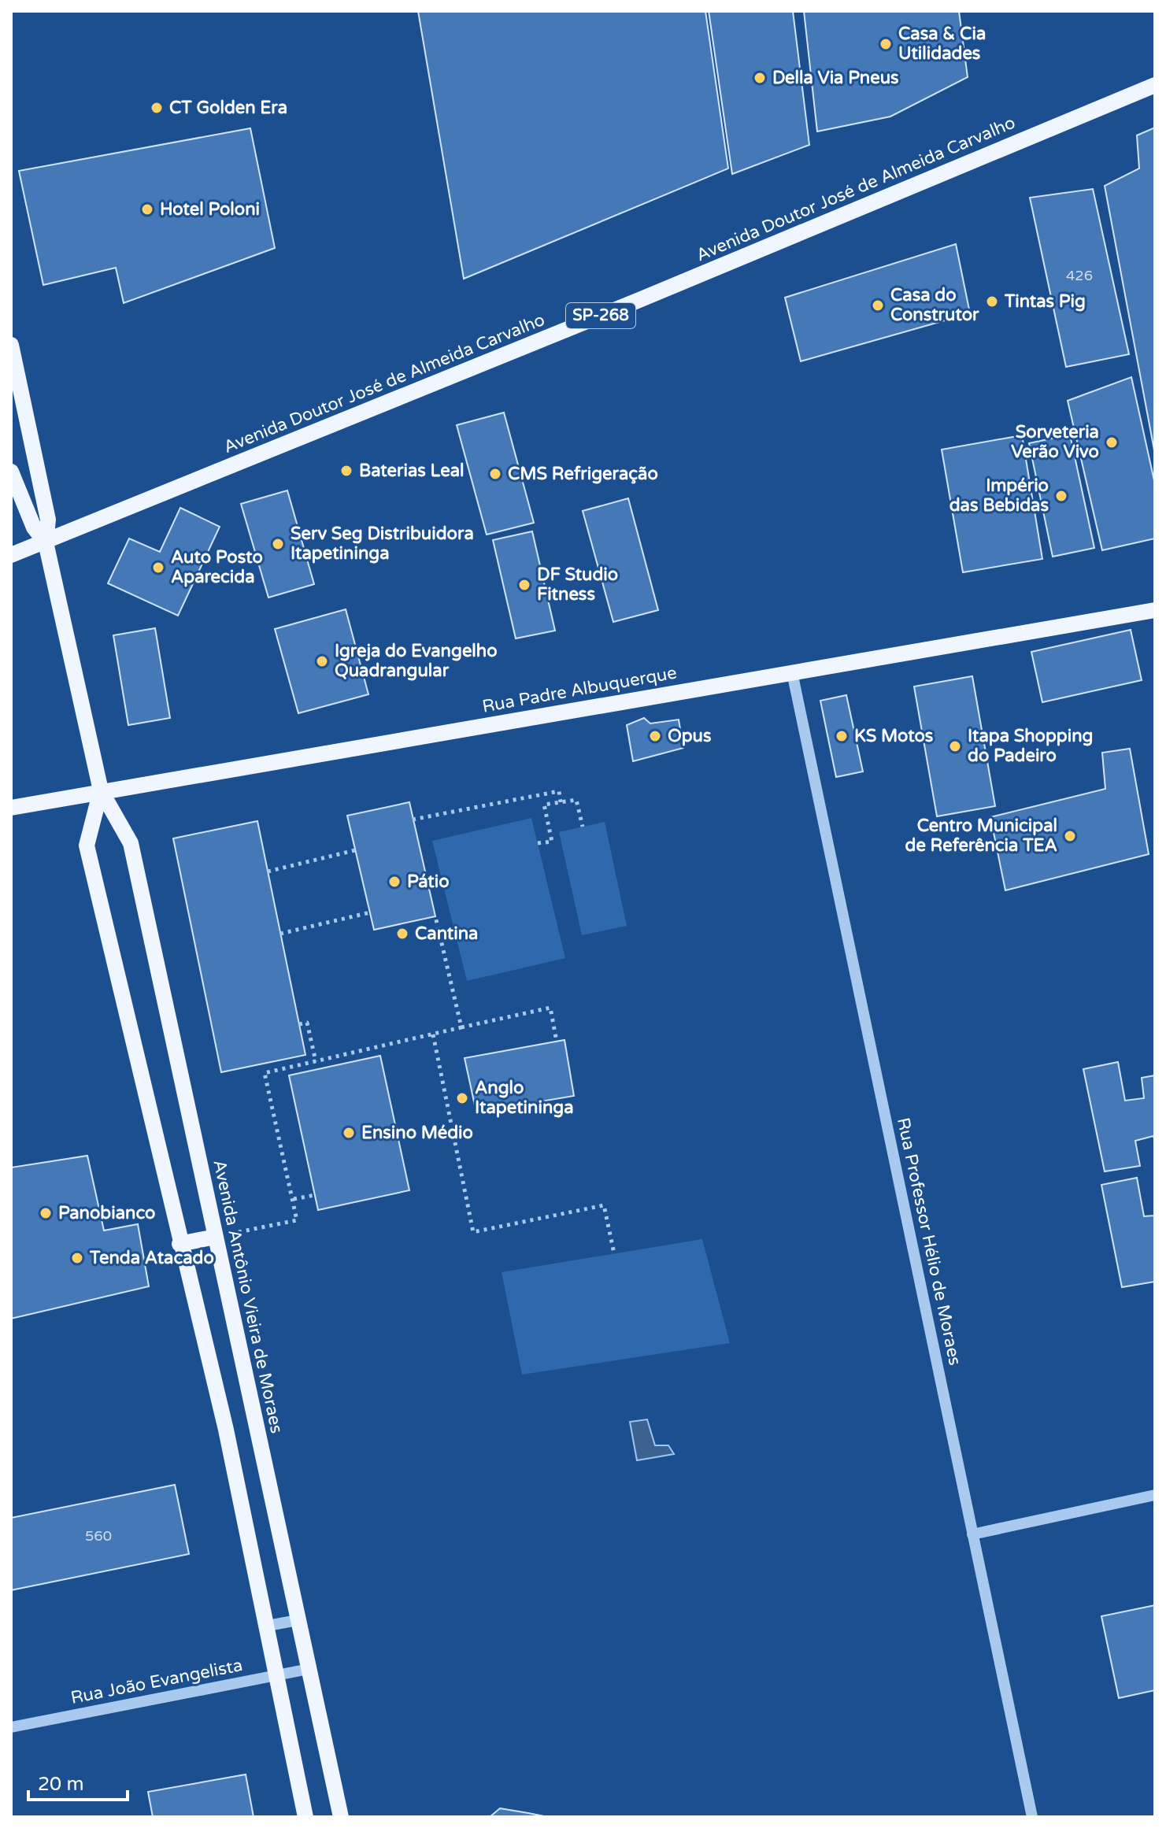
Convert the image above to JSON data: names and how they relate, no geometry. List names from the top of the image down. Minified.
{"streets":{"main road":["Avenida Doutor José de Almeida Carvalho","SP-268","Rua Padre Albuquerque","Avenida Antônio Vieira de Moraes"],"street":["Rua Professor Hélio de Moraes","Rua João Evangelista"]},"crossings":[["Avenida Doutor José de Almeida Carvalho","Avenida Antônio Vieira de Moraes"],["Rua Padre Albuquerque","Rua Professor Hélio de Moraes"],["Rua Padre Albuquerque","Avenida Antônio Vieira de Moraes"],["Avenida Antônio Vieira de Moraes","Rua João Evangelista"]],"places":["Casa & Cia Utilidades","Della Via Pneus","CT Golden Era","Hotel Poloni","Tintas Pig","Casa do Construtor","Sorveteria Verão Vivo","Baterias Leal","CMS Refrigeração","Império das Bebidas","Serv Seg Distribuidora Itapetininga","Auto Posto Aparecida","DF Studio Fitness","Igreja do Evangelho Quadrangular","Opus","KS Motos","Itapa Shopping do Padeiro","Centro Municipal de Referência TEA","Pátio","Cantina","Anglo Itapetininga","Ensino Médio","Panobianco","Tenda Atacado"],"house_numbers":["426","560"],"scale_bar":"20 m"}
